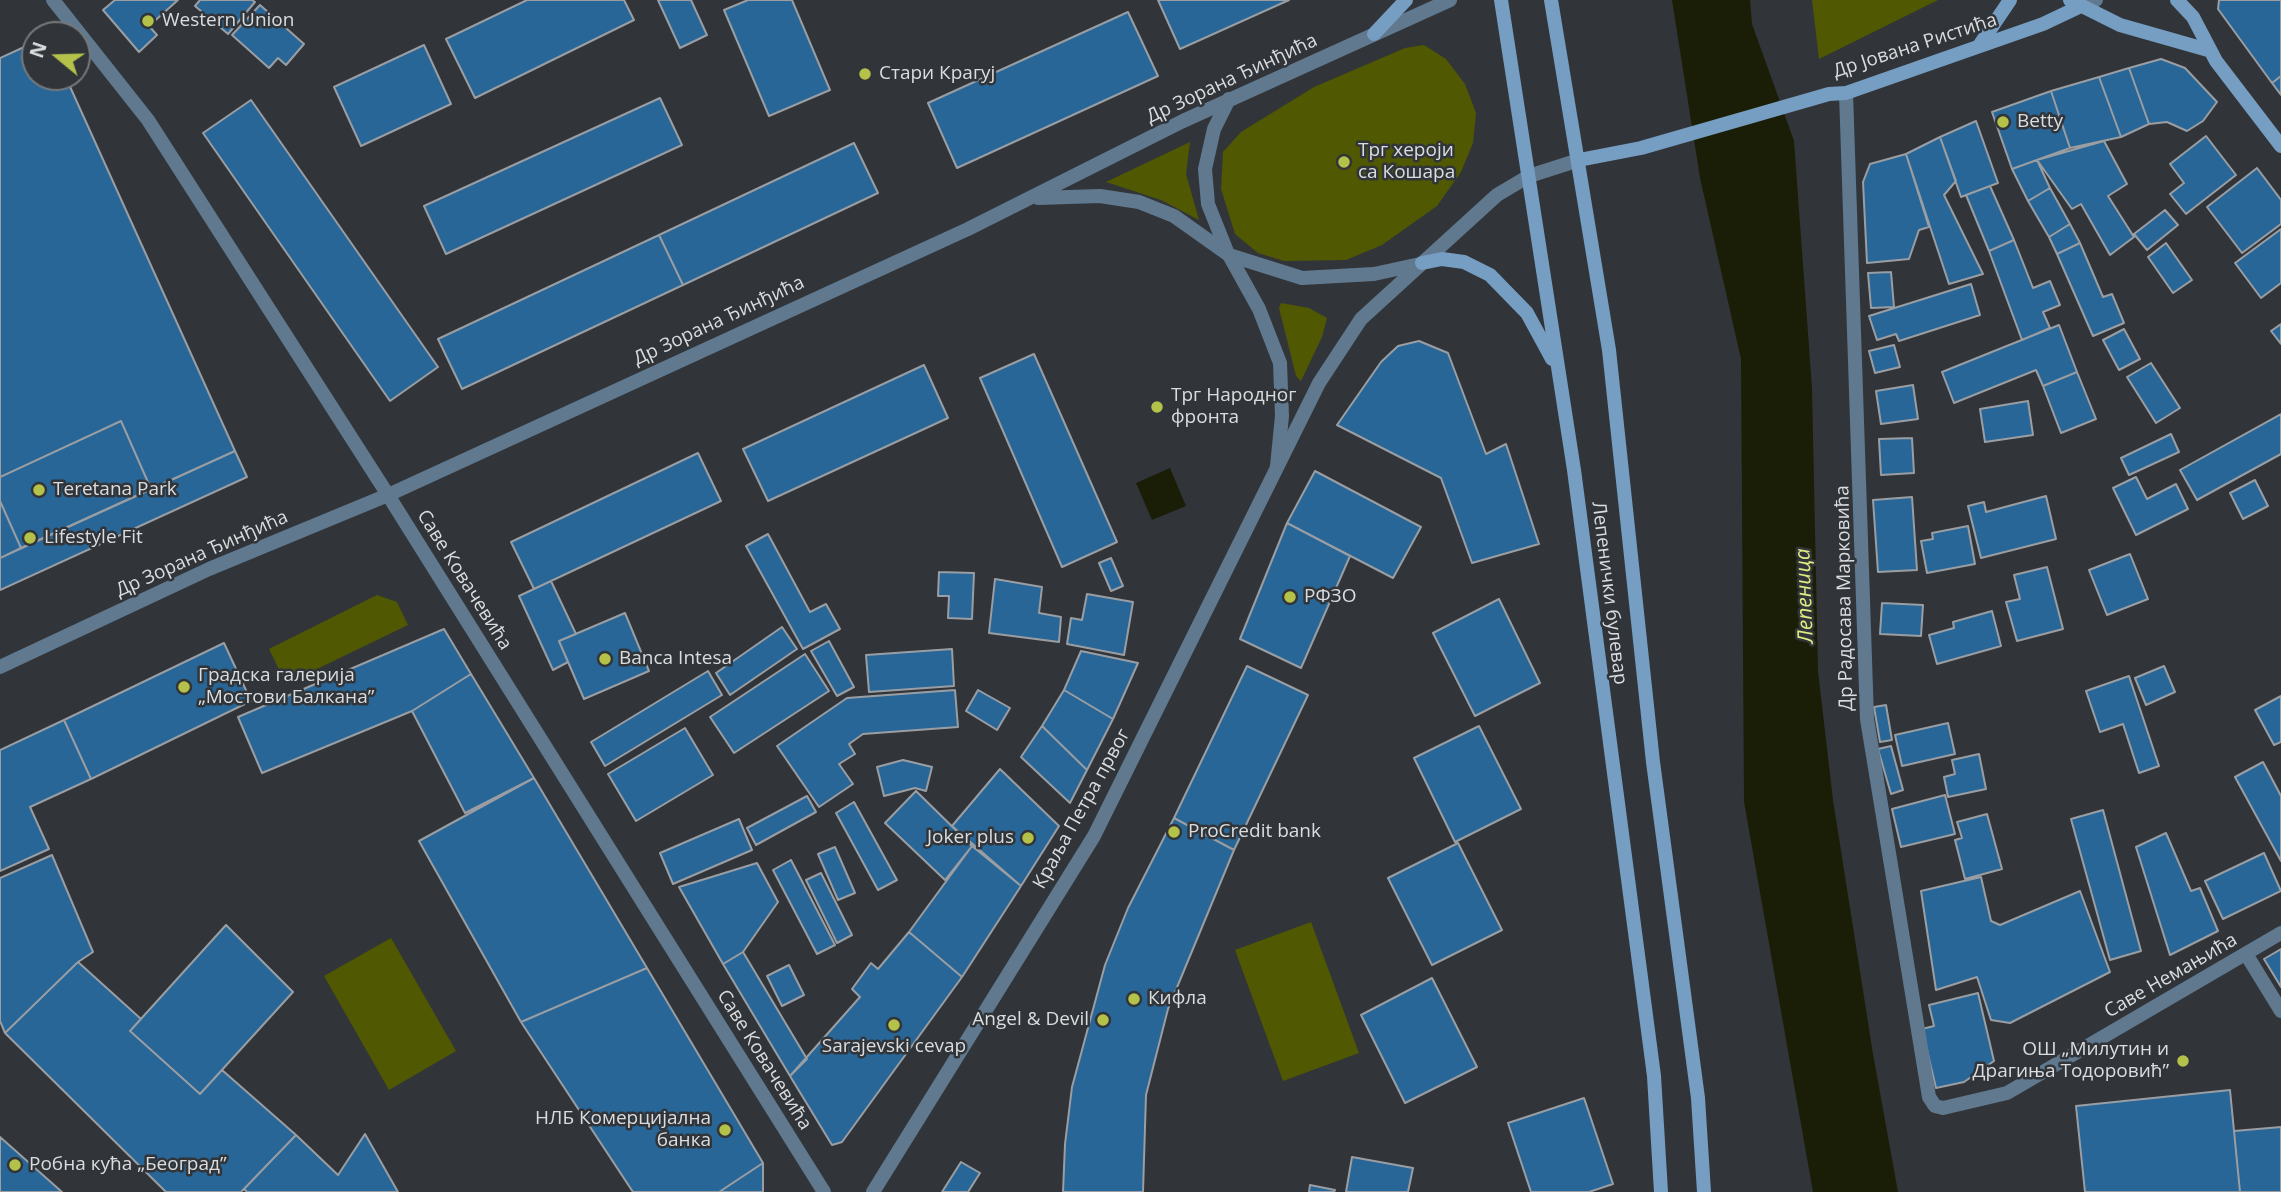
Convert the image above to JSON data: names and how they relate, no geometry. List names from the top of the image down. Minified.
{"streets":{"main road":["Др Јована Ристића","Лепенички булевар"],"street":["Др Зорана Ђинђића","Саве Ковачевића","Др Радосава Марковића","Краља Петра првог","Саве Немањића"]},"crossings":[["Др Јована Ристића","Лепенички булевар"],["Др Јована Ристића","Др Радосава Марковића"],["Др Зорана Ђинђића","Саве Ковачевића"],["Др Радосава Марковића","Саве Немањића"]],"water":["Лепеница"],"places":["Western Union","Стари Крагуј","Betty","Трг хероји са Кошара","Трг Народног фронта","Teretana Park","Lifestyle Fit","РФЗО","Banca Intesa","Градска галерија „Мостови Балкана”","ProCredit bank","Joker plus","Кифла","Angel & Devil","Sarajevski cevap","ОШ „Милутин и Драгиња Тодоровић”","НЛБ Комерцијална банка","Робна кућа „Београд”"],"north":"left"}
